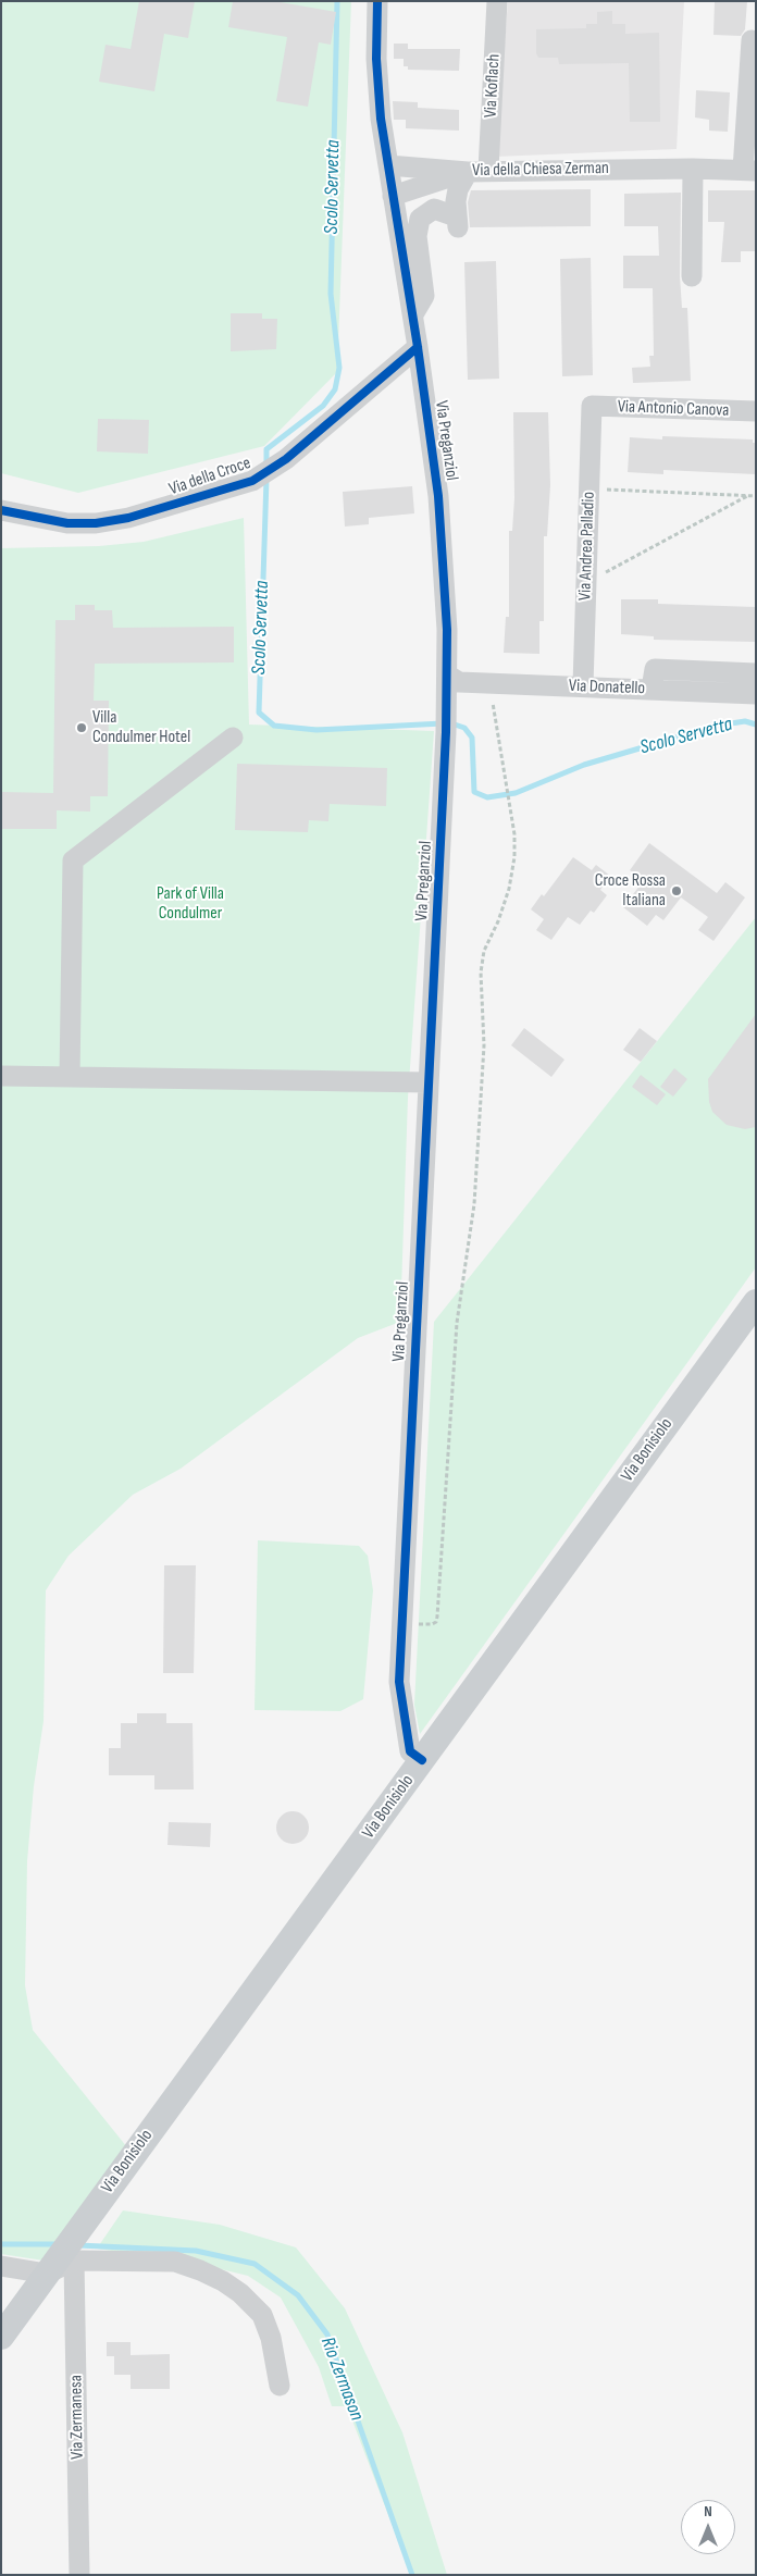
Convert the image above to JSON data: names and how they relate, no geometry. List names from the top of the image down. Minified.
{"streets":{"main road":["Via Bonisiolo"],"street":["Via Koflach","Via della Chiesa Zerman","Via Antonio Canova","Via Preganziol","Via della Croce","Via Andrea Palladio","Via Donatello","Via Zermanesa"]},"crossings":[["Via Koflach","Via della Chiesa Zerman"],["Via Koflach","Via Preganziol"],["Via della Chiesa Zerman","Via Preganziol"],["Via Antonio Canova","Via Andrea Palladio"],["Via Preganziol","Via della Croce"],["Via Preganziol","Via Donatello"],["Via Preganziol","Via Bonisiolo"],["Via Andrea Palladio","Via Donatello"]],"water":["Scolo Servetta","Rio Zermason"],"parks":["Park of Villa Condulmer"],"places":["Villa Condulmer Hotel","Croce Rossa Italiana"],"north":"top"}
